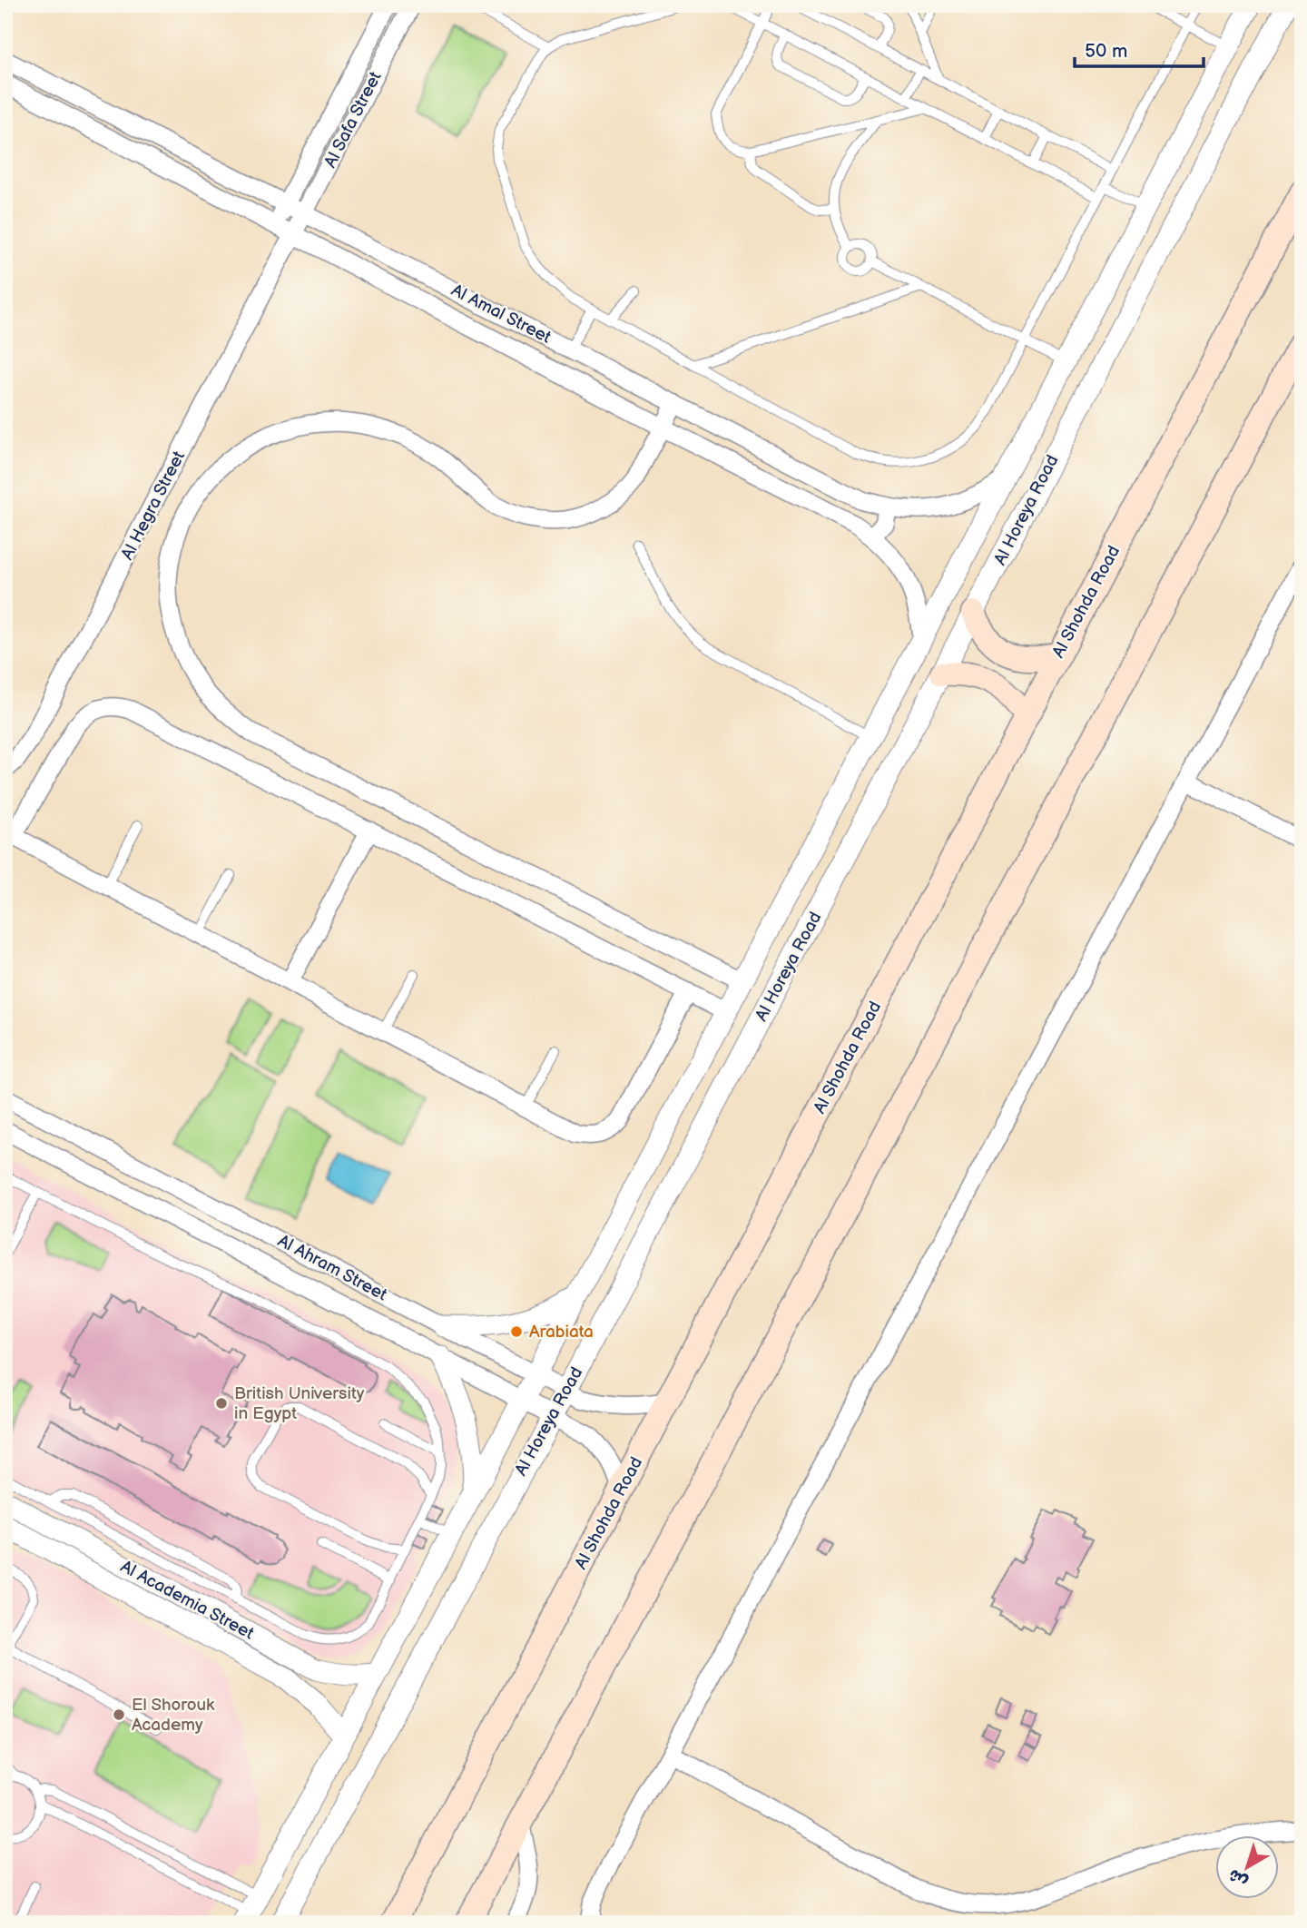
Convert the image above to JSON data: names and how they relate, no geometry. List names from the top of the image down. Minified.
{"streets":{"main road":["Al Shohda Road"],"street":["Al Safa Street","Al Amal Street","Al Hegra Street","Al Horeya Road","Al Ahram Street","Al Academia Street"]},"crossings":[["Al Safa Street","Al Amal Street"],["Al Safa Street","Al Hegra Street"],["Al Amal Street","Al Hegra Street"],["Al Amal Street","Al Horeya Road"],["Al Horeya Road","Al Ahram Street"],["Al Horeya Road","Al Academia Street"],["Al Shohda Road","Al Ahram Street"]],"places":["Arabiata","British University in Egypt","El Shorouk Academy"],"scale_bar":"50 m","north":"bottom left"}
